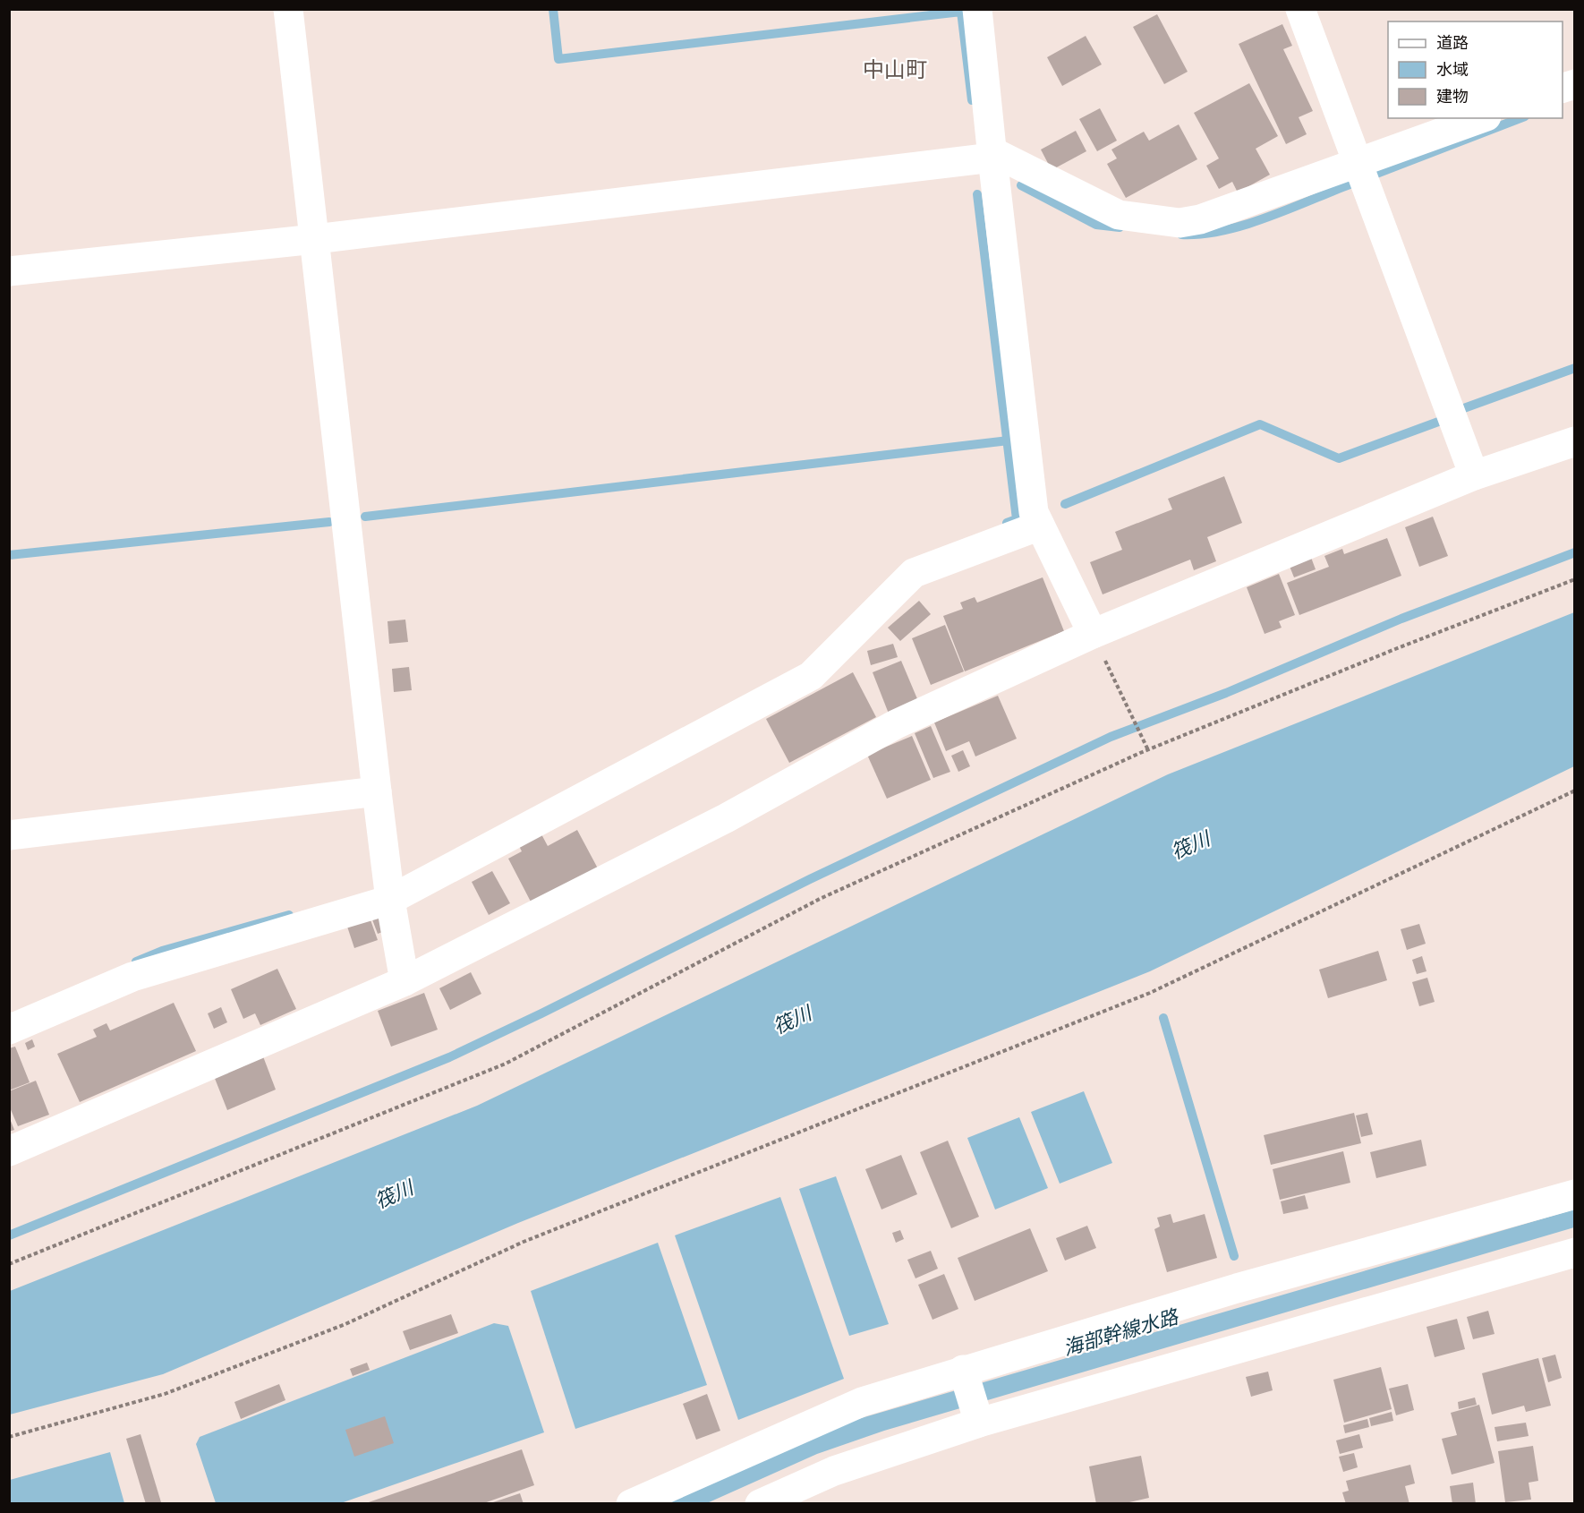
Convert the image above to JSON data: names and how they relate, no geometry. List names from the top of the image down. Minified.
{"districts":["中山町"],"water":["筏川","海部幹線水路"],"legend":["道路","水域","建物"]}
